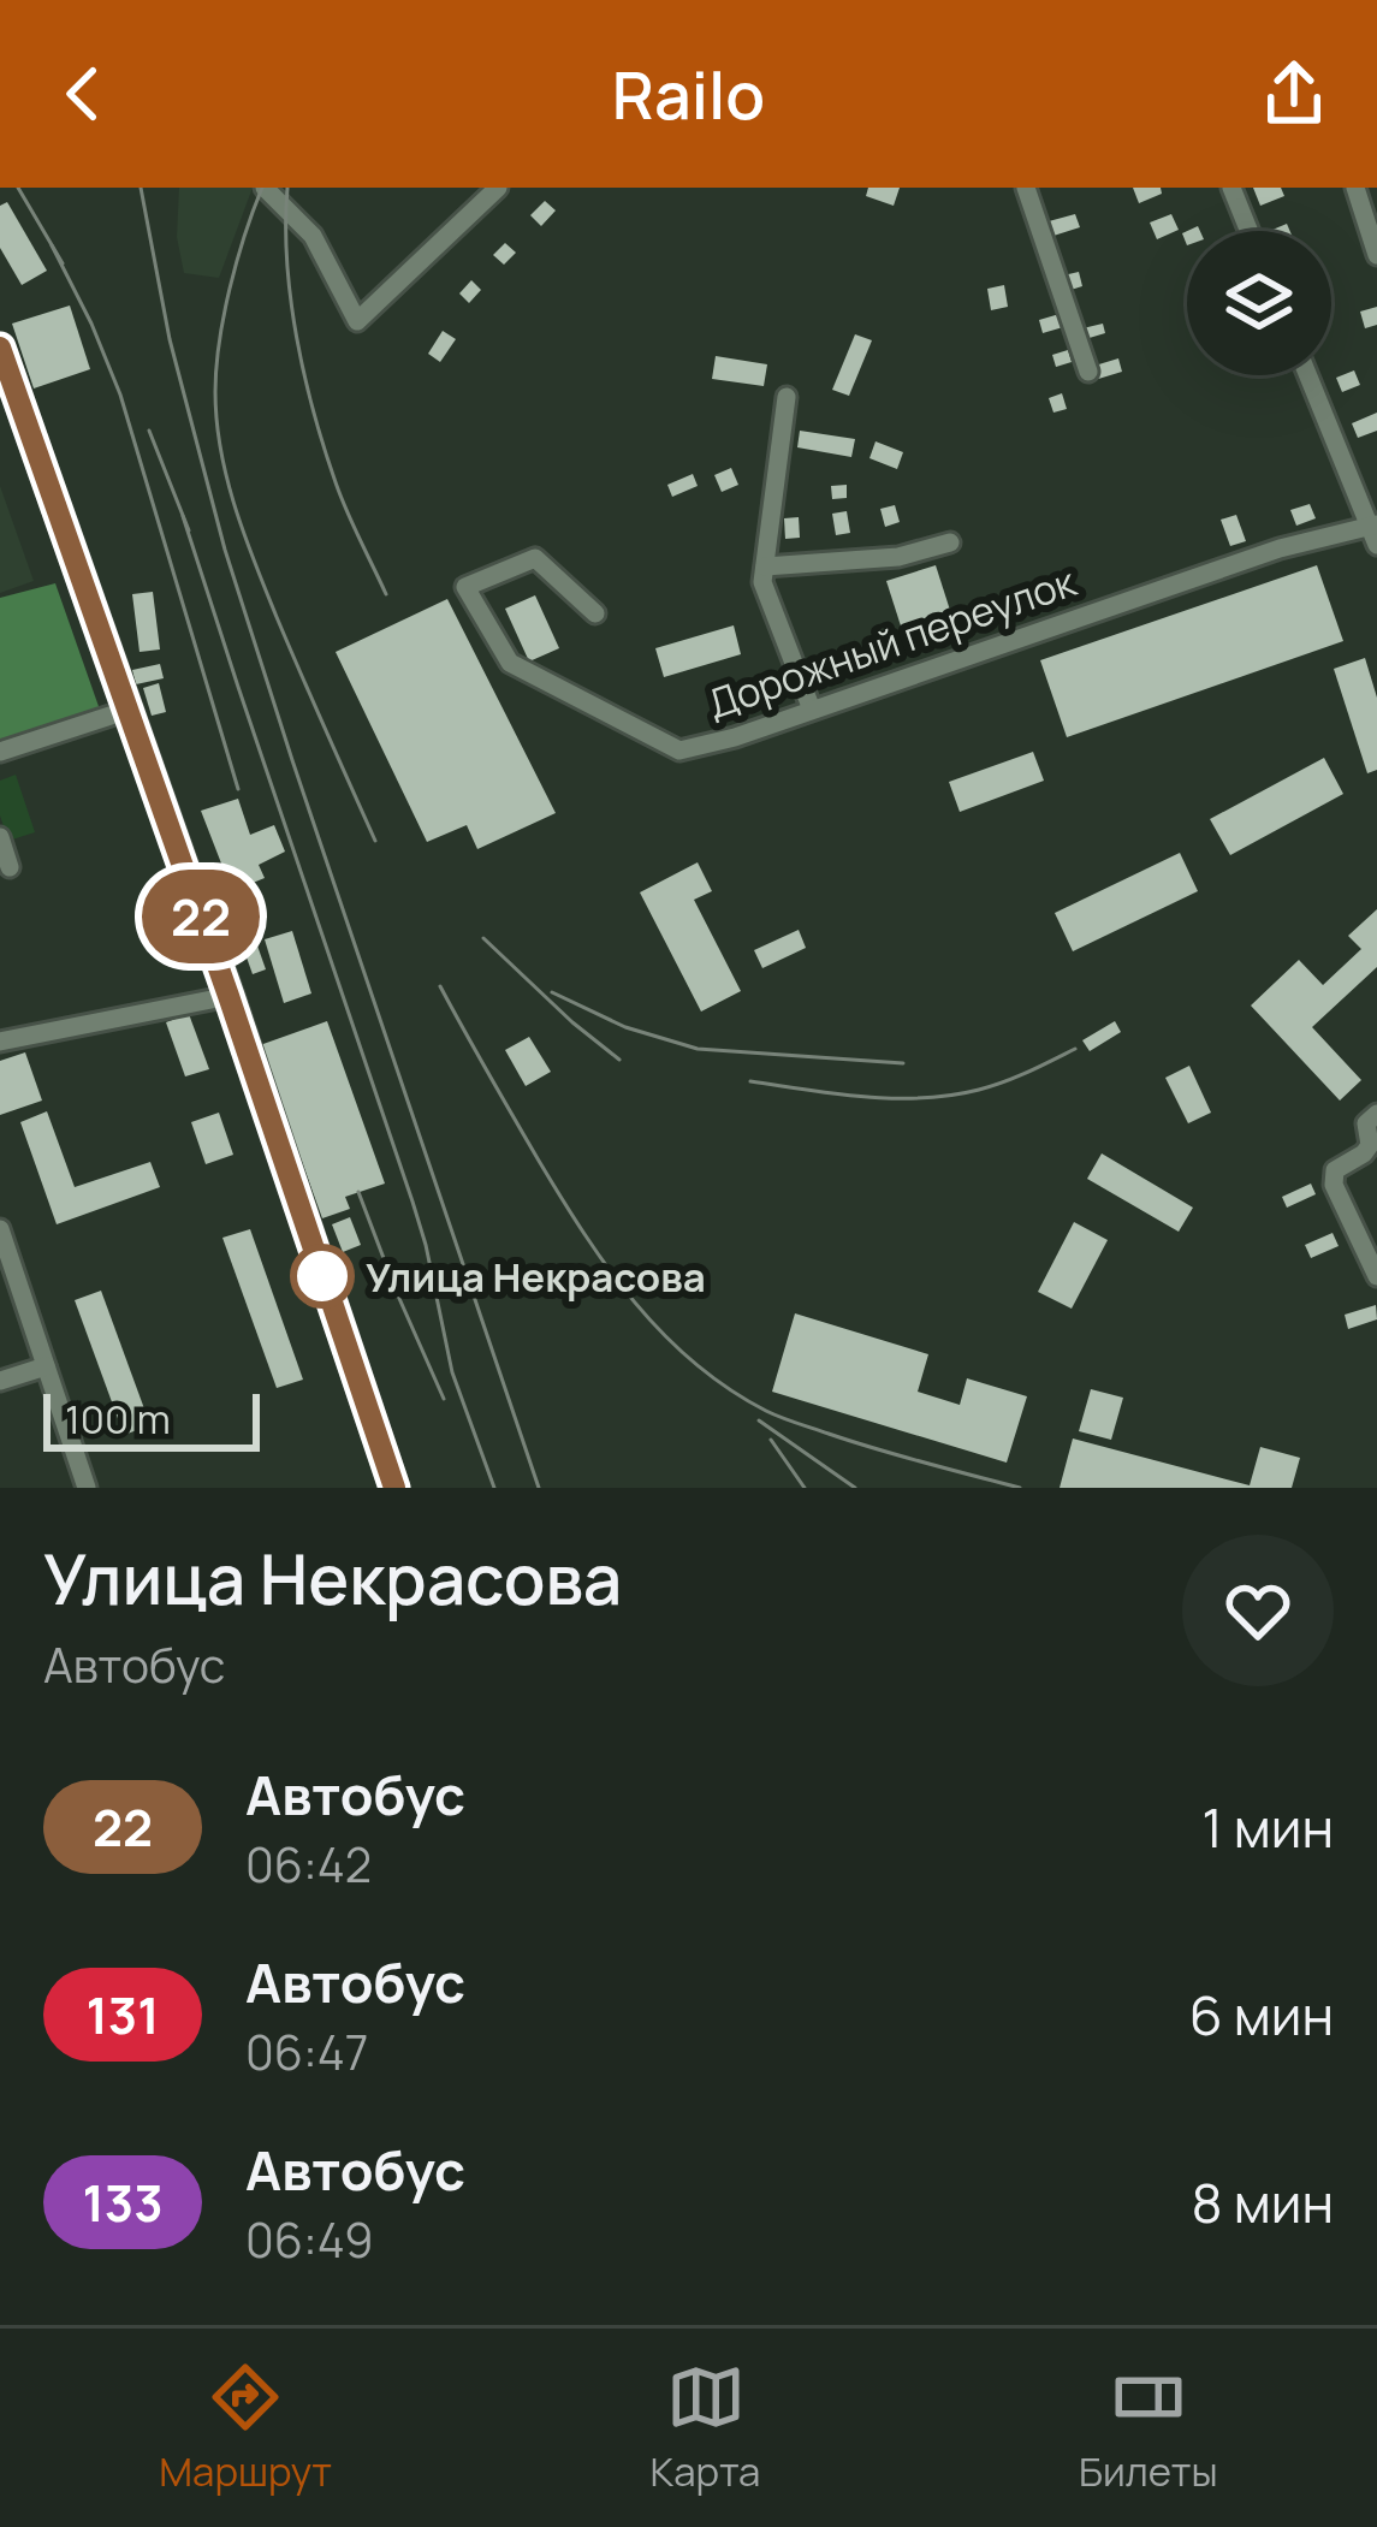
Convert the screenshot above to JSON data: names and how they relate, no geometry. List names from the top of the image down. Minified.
{"streets":{"street":["Дорожный переулок"]},"places":["Улица Некрасова"],"lines":["bus line 22"],"scale_bar":"100 m","page":{"header":"Railo","on_map":"22","scale":"100 m","heading":["Улица Некрасова","Автобус"],"list":[{"mark":"22","name":"Автобус","note":"06:42","value":"1 мин"},{"mark":"131","name":"Автобус","note":"06:47","value":"6 мин"},{"mark":"133","name":"Автобус","note":"06:49","value":"8 мин"}],"tabs":["Маршрут","Карта","Билеты"]}}
